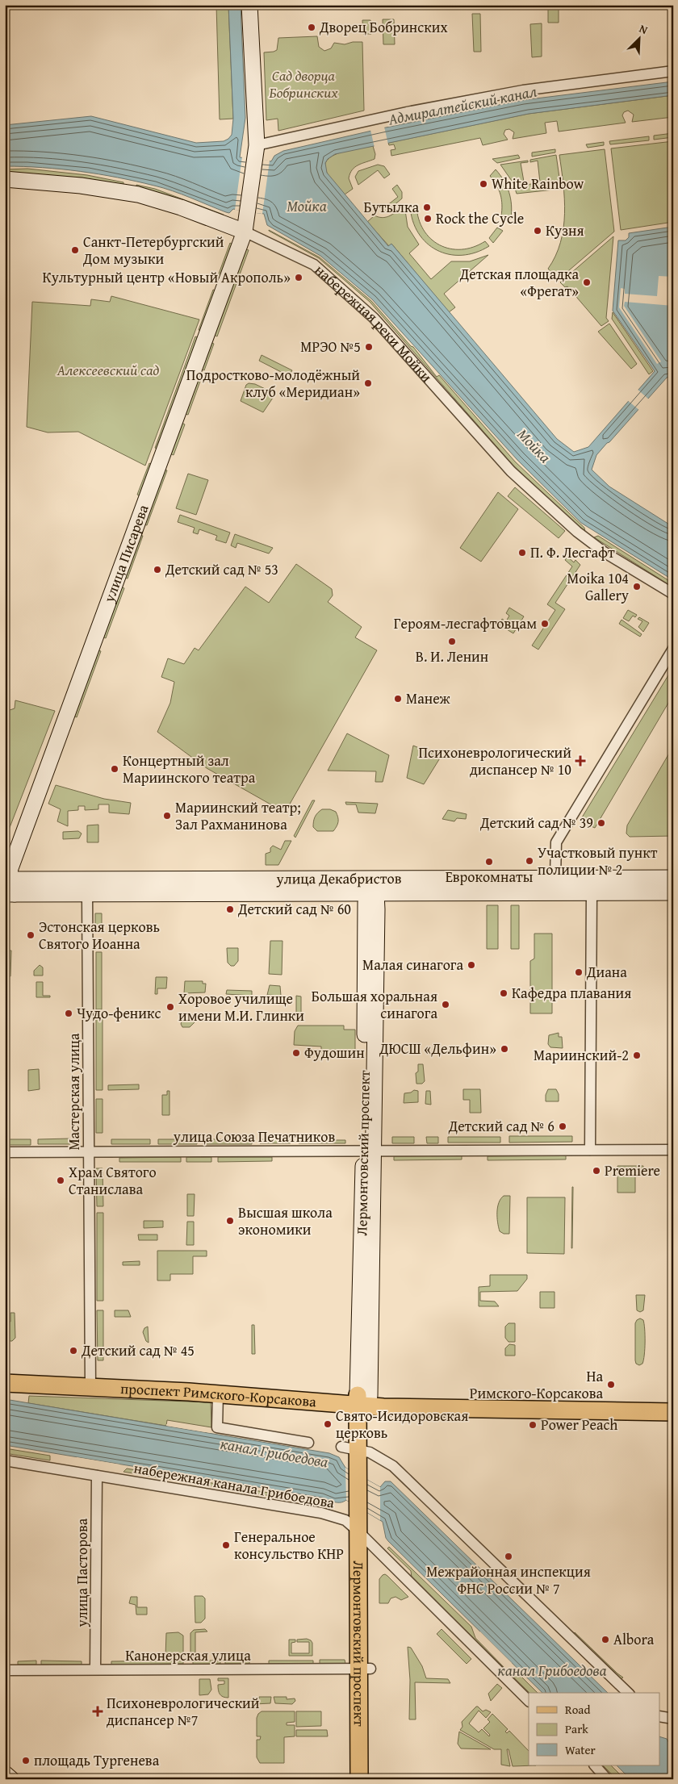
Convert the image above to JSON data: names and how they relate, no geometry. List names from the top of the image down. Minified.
{"streets":{"main road":["набережная реки Мойки","улица Писарева","улица Декабристов","Лермонтовский проспект","проспект Римского-Корсакова"],"street":["Мастерская улица","улица Союза Печатников","набережная канала Грибоедова","улица Пасторова","Канонерская улица"]},"crossings":[["набережная реки Мойки","улица Писарева"],["улица Писарева","улица Декабристов"],["улица Декабристов","Мастерская улица"],["улица Декабристов","Лермонтовский проспект"],["Мастерская улица","улица Союза Печатников"],["Мастерская улица","проспект Римского-Корсакова"],["улица Союза Печатников","Лермонтовский проспект"],["Лермонтовский проспект","проспект Римского-Корсакова"],["Лермонтовский проспект","набережная канала Грибоедова"],["Лермонтовский проспект","Канонерская улица"],["набережная канала Грибоедова","улица Пасторова"],["улица Пасторова","Канонерская улица"]],"water":["Адмиралтейский канал","Мойка","канал Грибоедова"],"parks":["Сад дворца Бобринских","Алексеевский сад"],"places":{"other":["Дворец Бобринских","White Rainbow","Бутылка","Rock the Cycle","Кузня","Санкт-Петербургский Дом музыки","Культурный центр «Новый Акрополь»","Детская площадка «Фрегат»","МРЭО №5","Подростково-молодёжный клуб «Меридиан»","П. Ф. Лесгафт","Детский сад № 53","Moika 104 Gallery","Героям-лесгафтовцам","В. И. Ленин","Манеж","Концертный зал Мариинского театра","Мариинский театр; Зал Рахманинова","Детский сад № 39","Участковый пункт полиции № 2","Еврокомнаты","Детский сад № 60","Эстонская церковь Святого Иоанна","Малая синагога","Диана","Кафедра плавания","Большая хоральная синагога","Хоровое училище имени М.И. Глинки","Чудо-феникс","ДЮСШ «Дельфин»","Фудошин","Мариинский-2","Детский сад № 6","Premiere","Храм Святого Станислава","Высшая школа экономики","Детский сад № 45","На Римского-Корсакова","Свято-Исидоровская церковь","Power Peach","Генеральное консульство КНР","Межрайонная инспекция ФНС России № 7","Albora","площадь Тургенева"],"health":["Психоневрологический диспансер № 10","Психоневрологический диспансер №7"]},"legend":["Road","Park","Water"],"north":"top right"}
